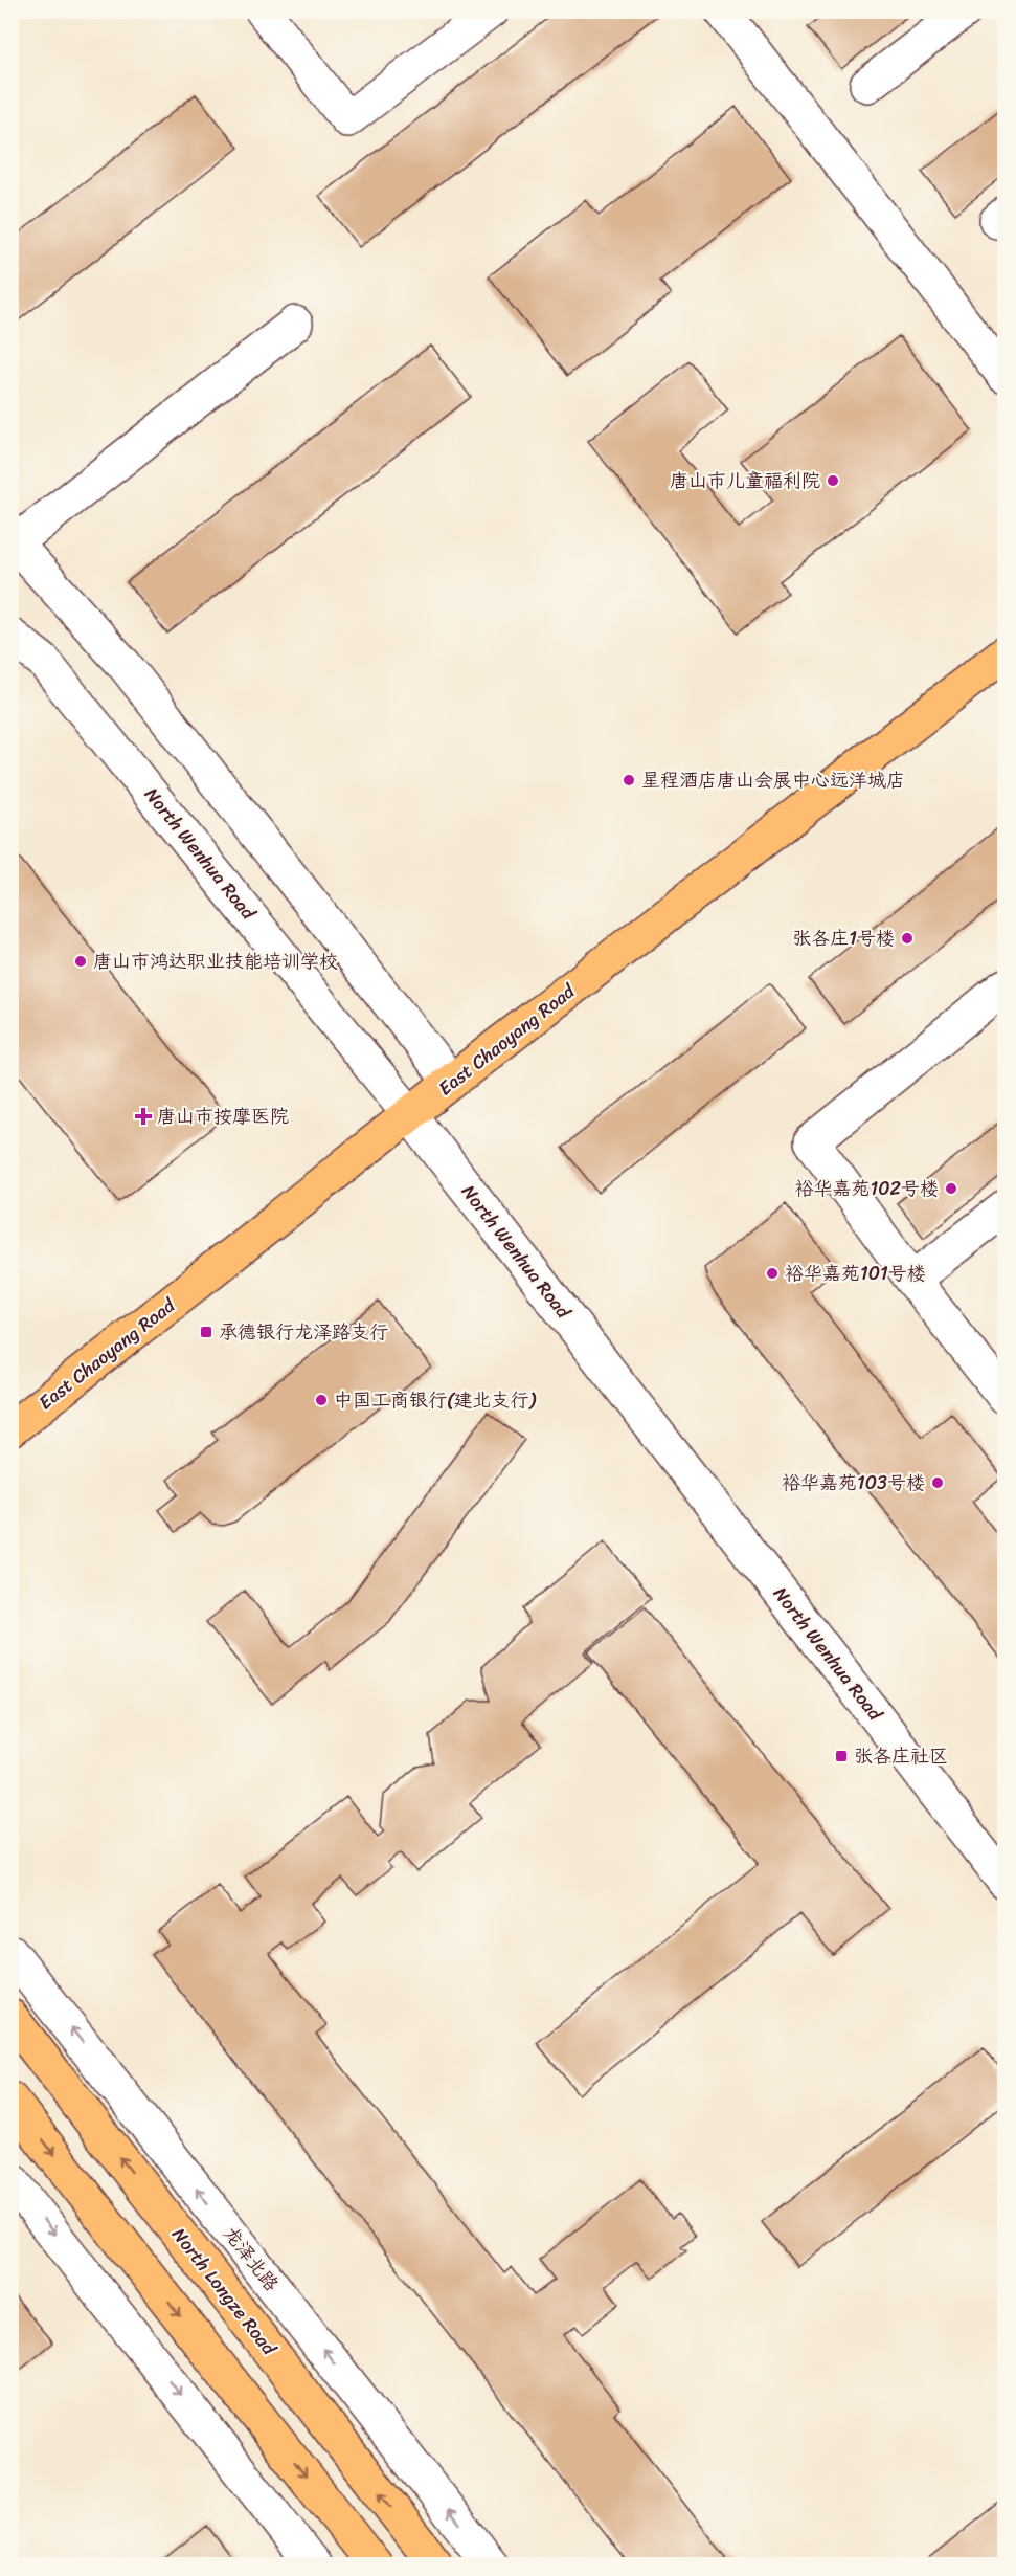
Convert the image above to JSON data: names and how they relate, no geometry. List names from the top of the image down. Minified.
{"streets":{"main road":["East Chaoyang Road","North Longze Road"],"street":["North Wenhua Road","龙泽北路"]},"crossings":[["North Wenhua Road","East Chaoyang Road"]],"places":{"other":["唐山市儿童福利院","星程酒店唐山会展中心远洋城店","张各庄1号楼","唐山市鸿达职业技能培训学校","裕华嘉苑102号楼","裕华嘉苑101号楼","中国工商银行(建北支行)","裕华嘉苑103号楼"],"health":["唐山市按摩医院"],"transit":["承德银行龙泽路支行","张各庄社区"]}}
